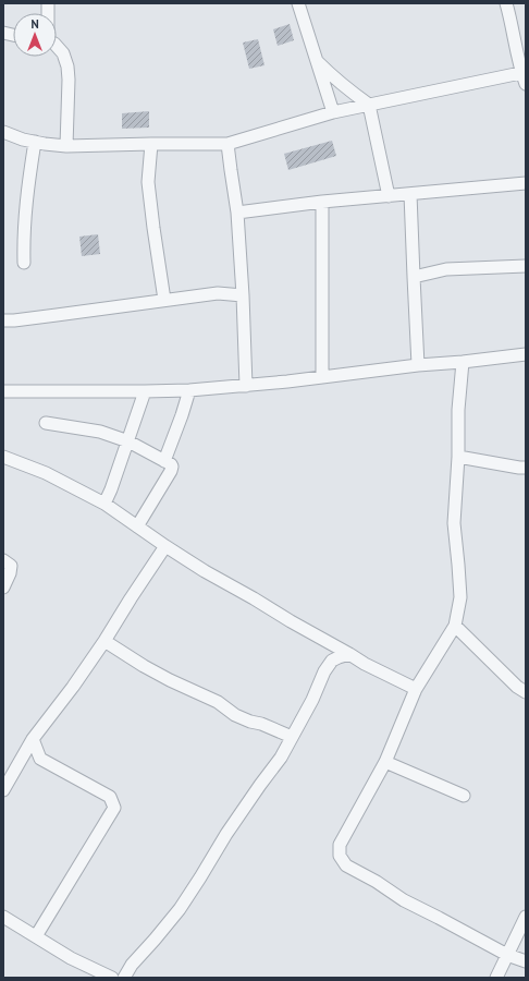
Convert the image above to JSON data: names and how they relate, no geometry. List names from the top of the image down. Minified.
{"north":"top"}
